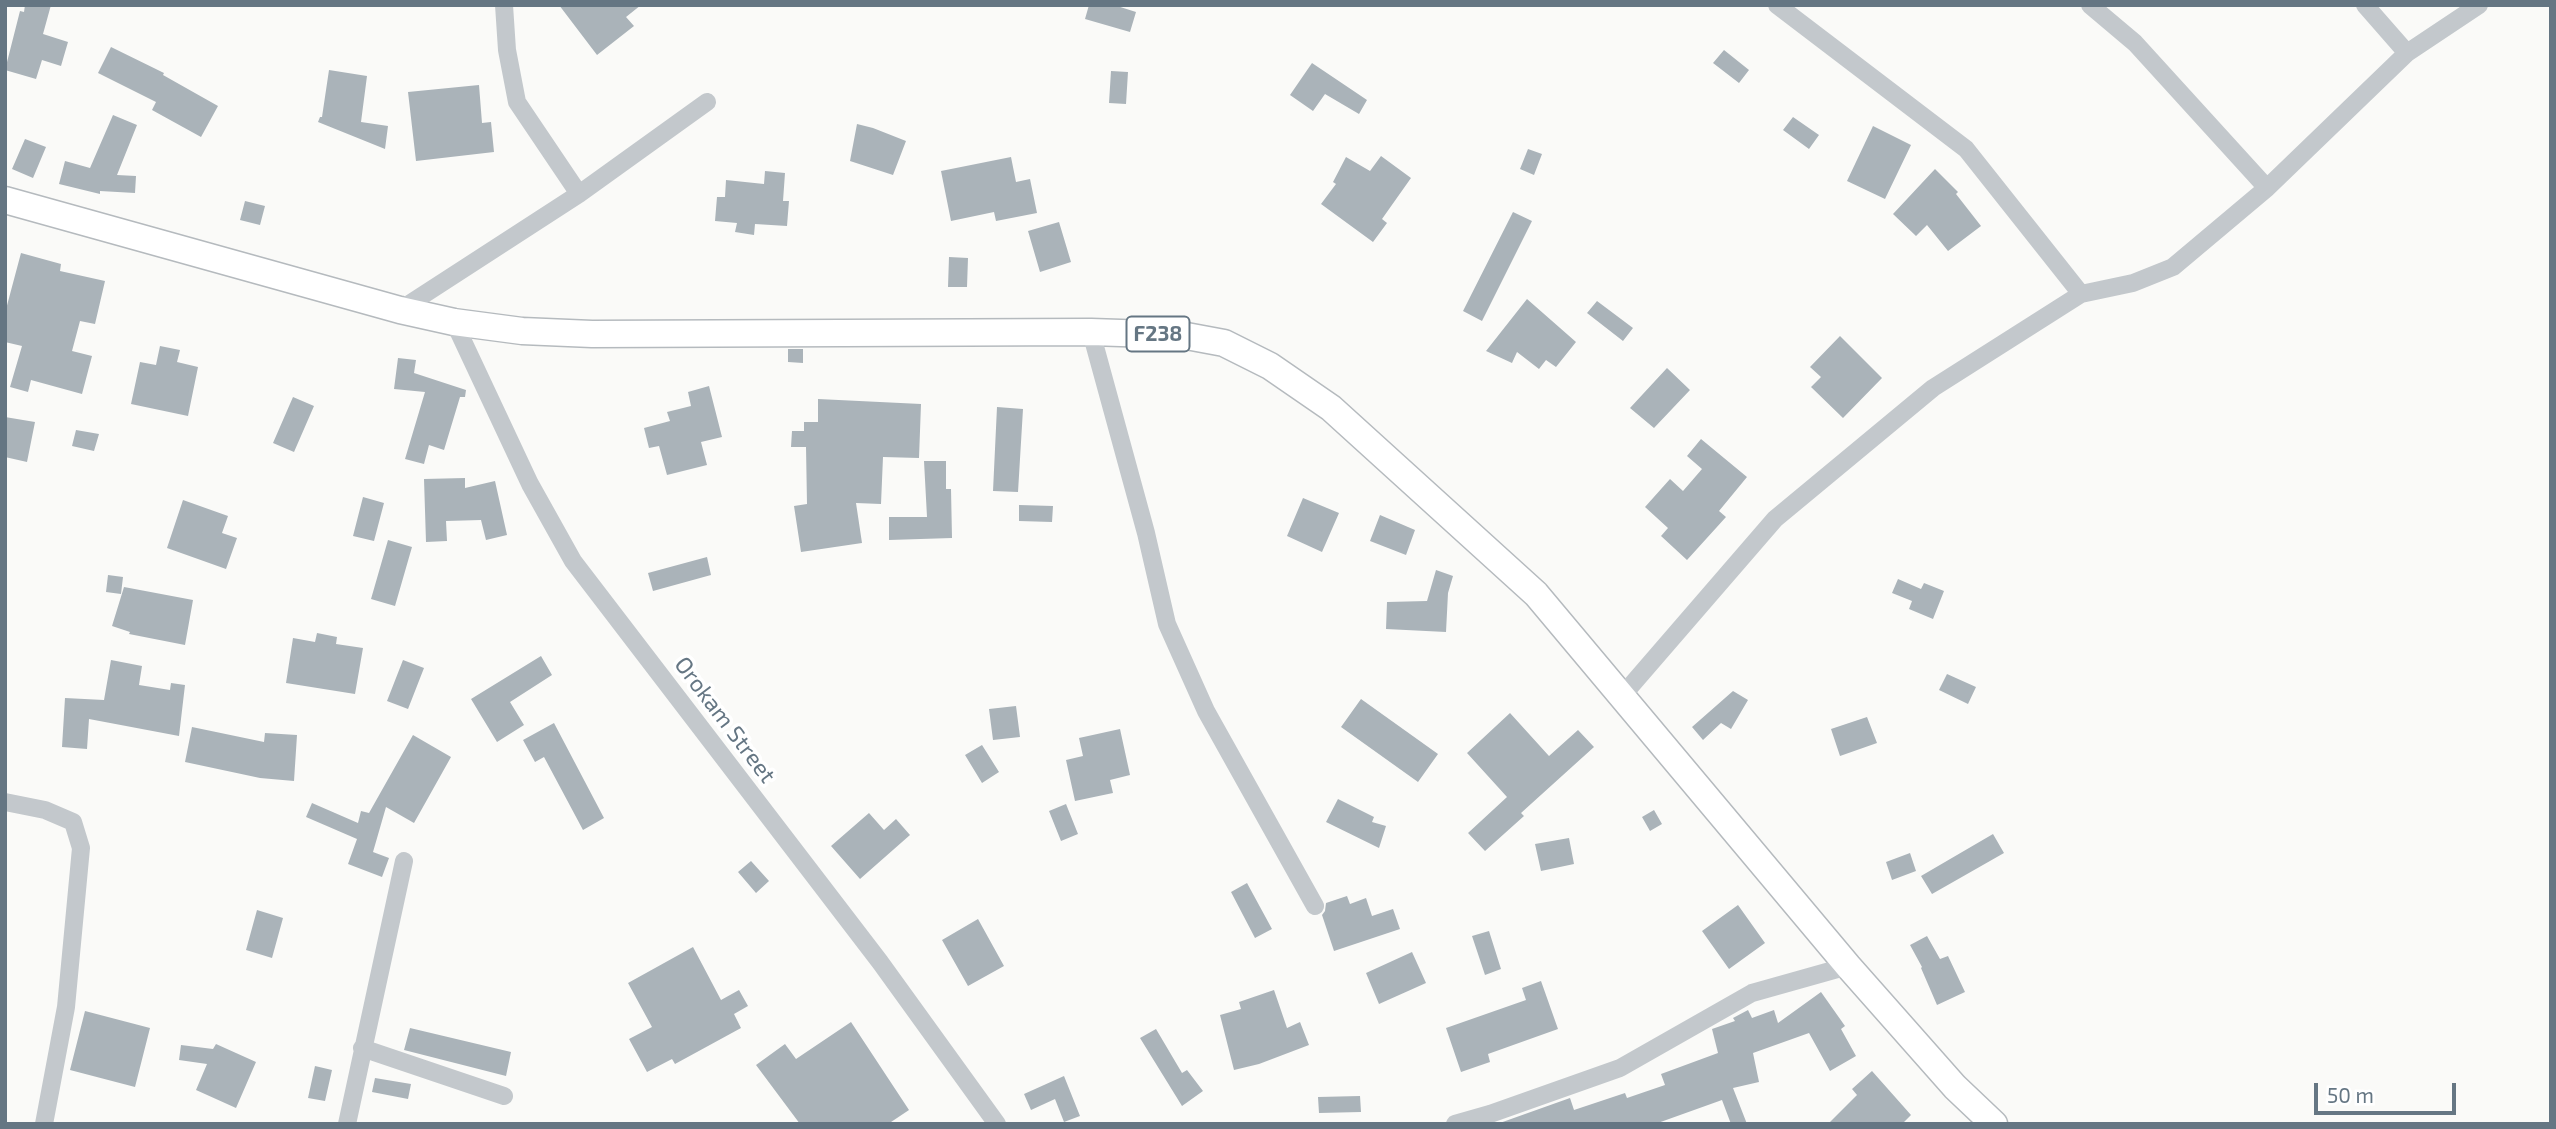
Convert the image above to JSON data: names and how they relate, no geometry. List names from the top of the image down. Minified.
{"streets":{"main road":["F238"],"street":["Orokam Street"]},"crossings":[["F238","Orokam Street"]],"scale_bar":"50 m"}
